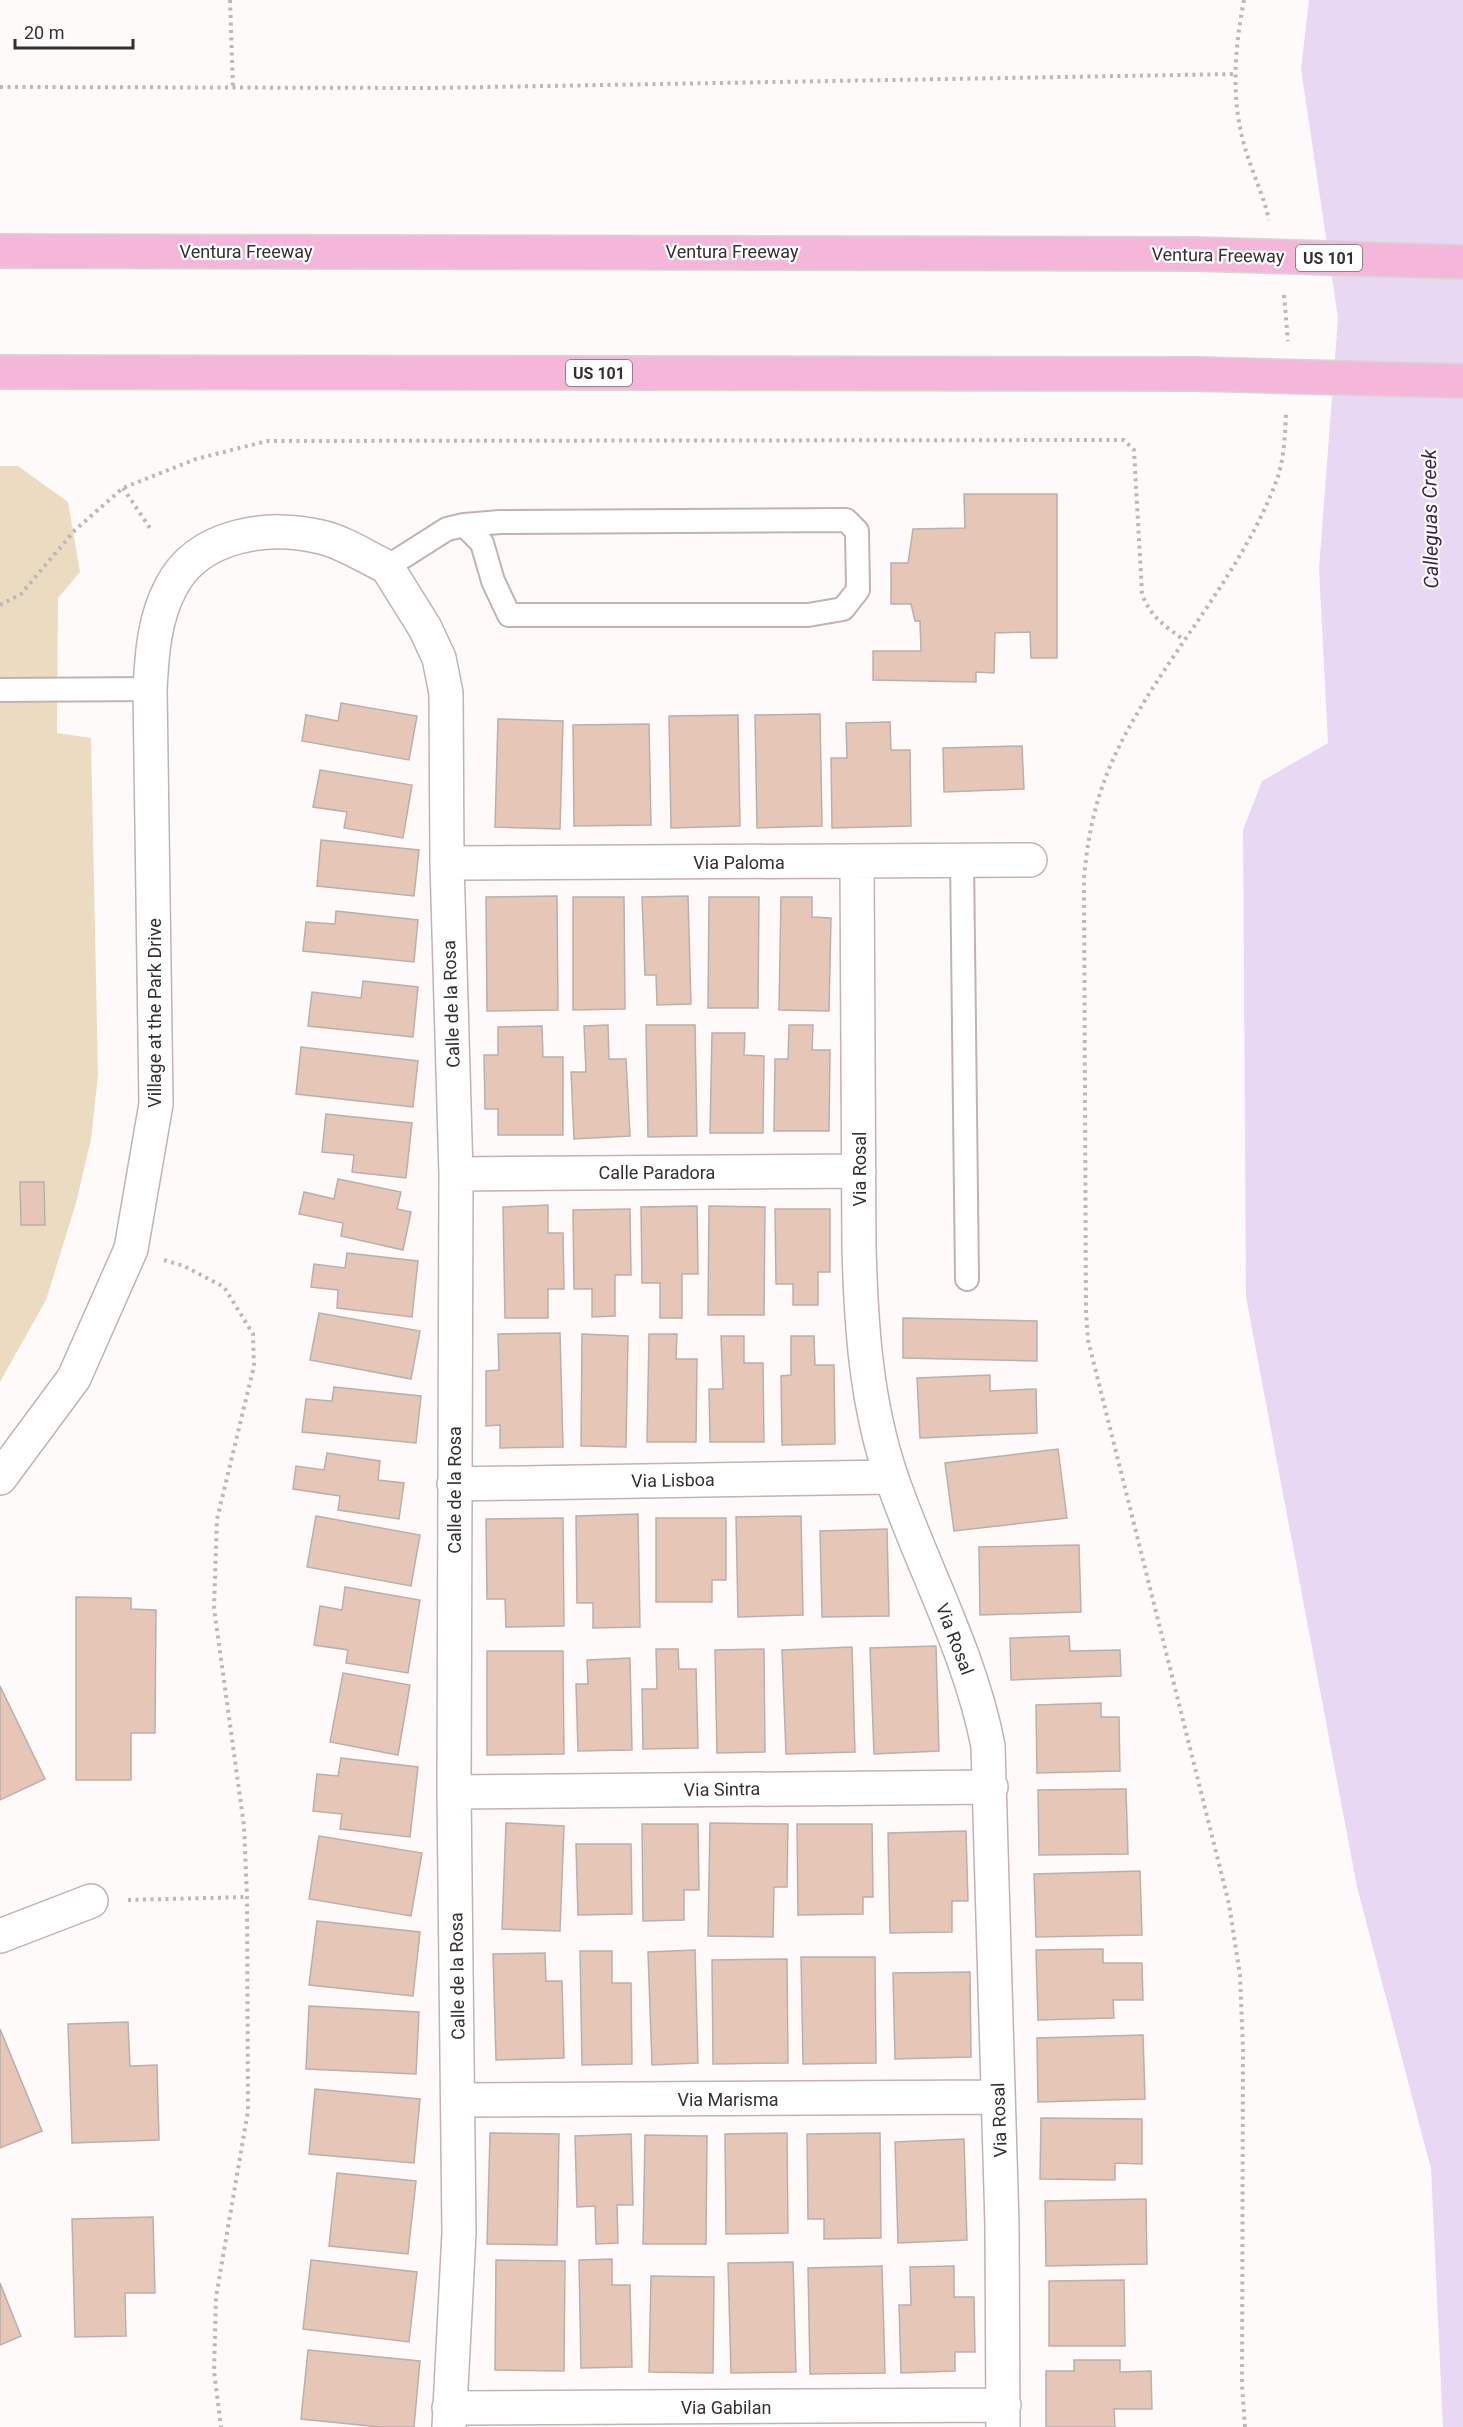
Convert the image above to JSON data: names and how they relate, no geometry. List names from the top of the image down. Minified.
{"streets":{"highway":["Ventura Freeway","US 101"],"street":["Via Paloma","Calle de la Rosa","Village at the Park Drive","Via Rosal","Calle Paradora","Via Lisboa","Via Sintra","Via Marisma","Via Gabilan"]},"crossings":[["Via Paloma","Calle de la Rosa"],["Via Paloma","Via Rosal"],["Calle de la Rosa","Village at the Park Drive"],["Calle de la Rosa","Calle Paradora"],["Calle de la Rosa","Via Lisboa"],["Calle de la Rosa","Via Sintra"],["Calle de la Rosa","Via Marisma"],["Calle de la Rosa","Via Gabilan"],["Via Rosal","Calle Paradora"],["Via Rosal","Via Lisboa"],["Via Rosal","Via Sintra"],["Via Rosal","Via Marisma"],["Via Rosal","Via Gabilan"]],"water":["Calleguas Creek"],"scale_bar":"20 m"}
